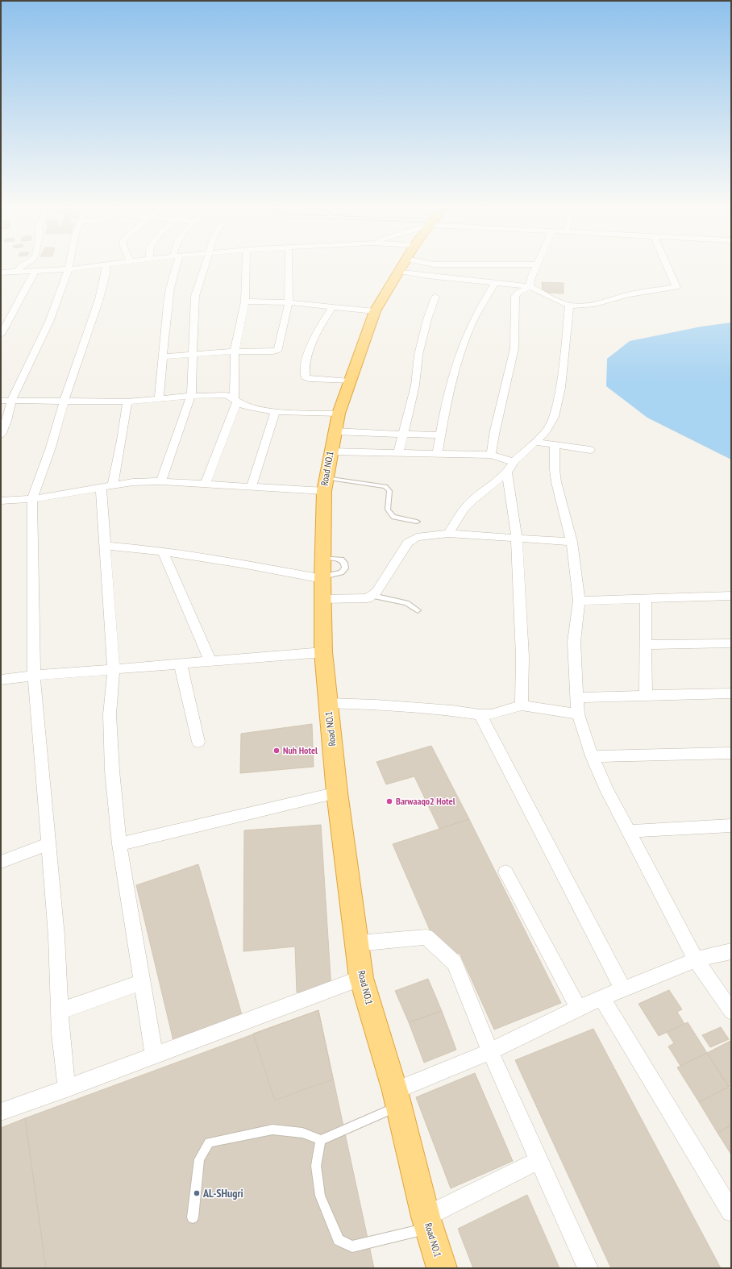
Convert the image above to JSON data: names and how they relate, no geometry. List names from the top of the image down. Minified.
{"streets":{"highway":["Road NO.1"]},"places":["Nuh Hotel","Barwaaqo2 Hotel","AL-SHugri"]}
